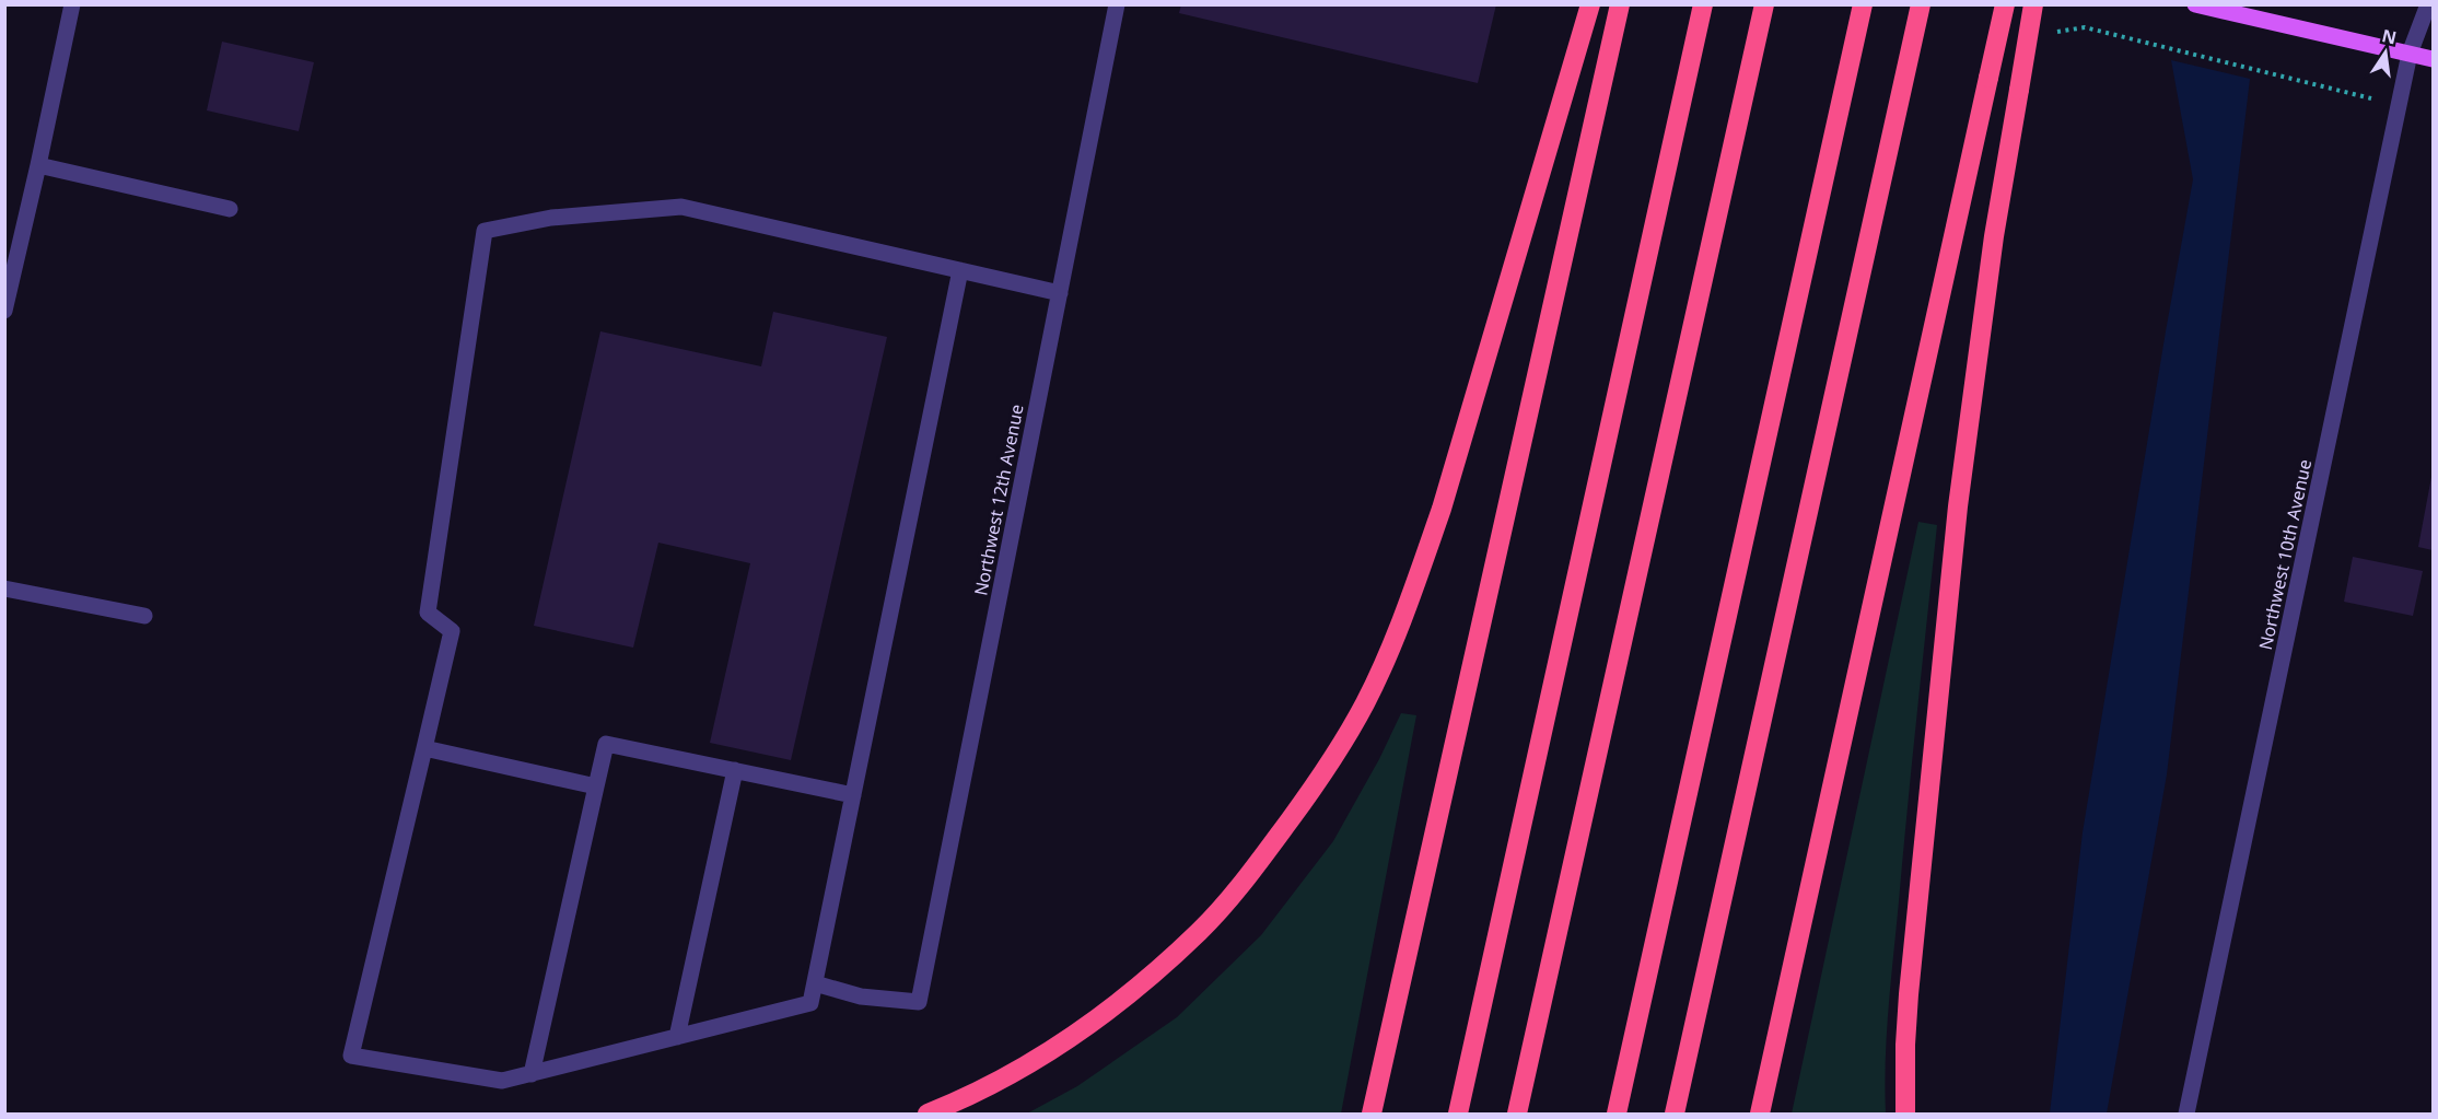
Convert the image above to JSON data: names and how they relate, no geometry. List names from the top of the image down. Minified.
{"streets":{"street":["Northwest 12th Avenue","Northwest 10th Avenue"]},"north":"top"}
